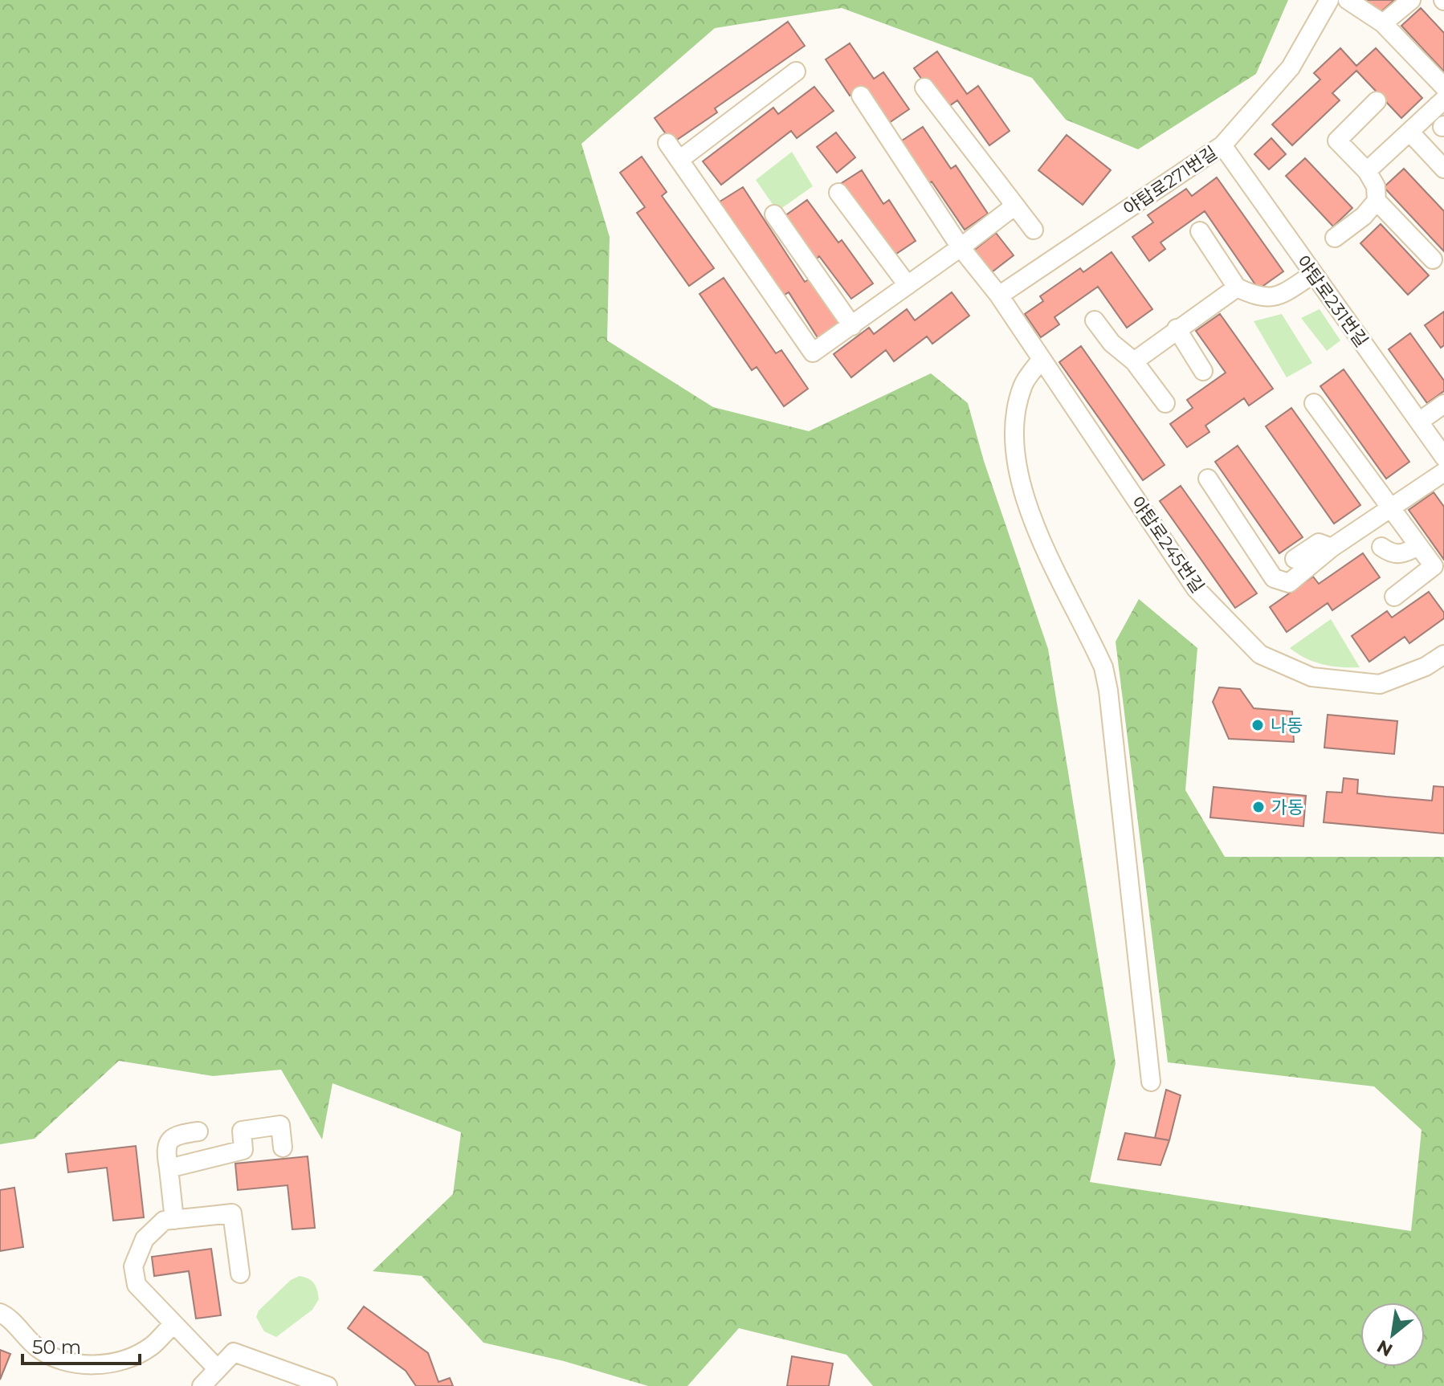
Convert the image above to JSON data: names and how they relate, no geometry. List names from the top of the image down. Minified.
{"streets":{"street":["야탑로271번길","야탑로231번길","야탑로245번길"]},"crossings":[["야탑로271번길","야탑로231번길"],["야탑로271번길","야탑로245번길"]],"places":["나동","가동"],"scale_bar":"50 m","north":"bottom left"}
